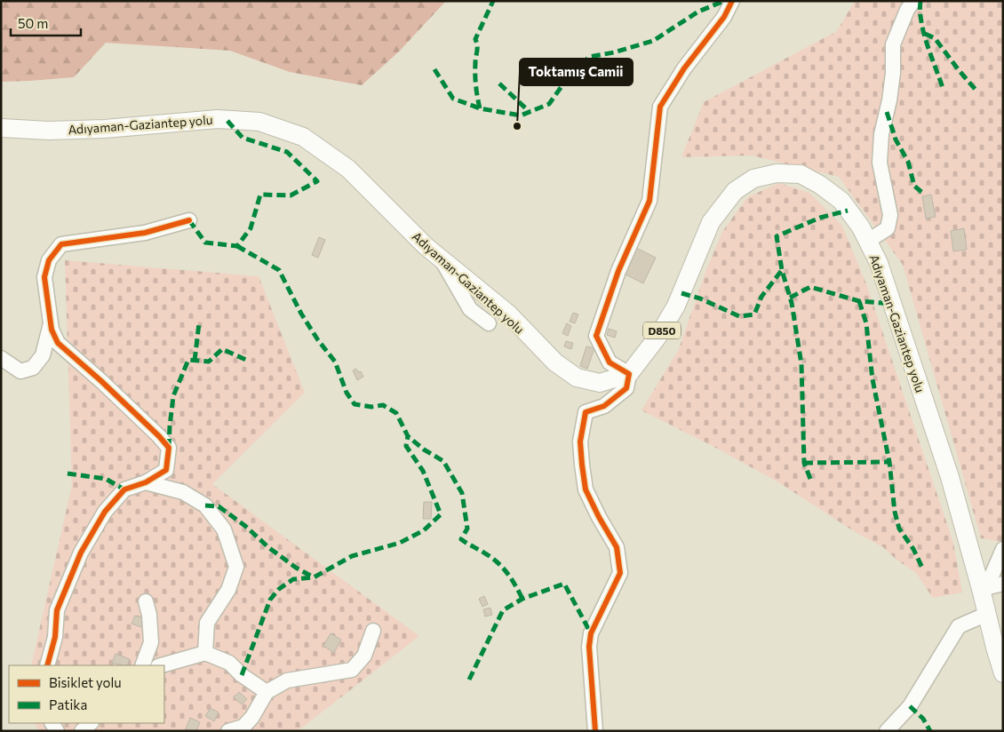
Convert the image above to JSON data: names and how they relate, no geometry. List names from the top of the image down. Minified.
{"streets":{"main road":["Adıyaman-Gaziantep yolu","D850"]},"places":["Toktamış Camii"],"legend":["Bisiklet yolu","Patika"],"scale_bar":"50 m"}
